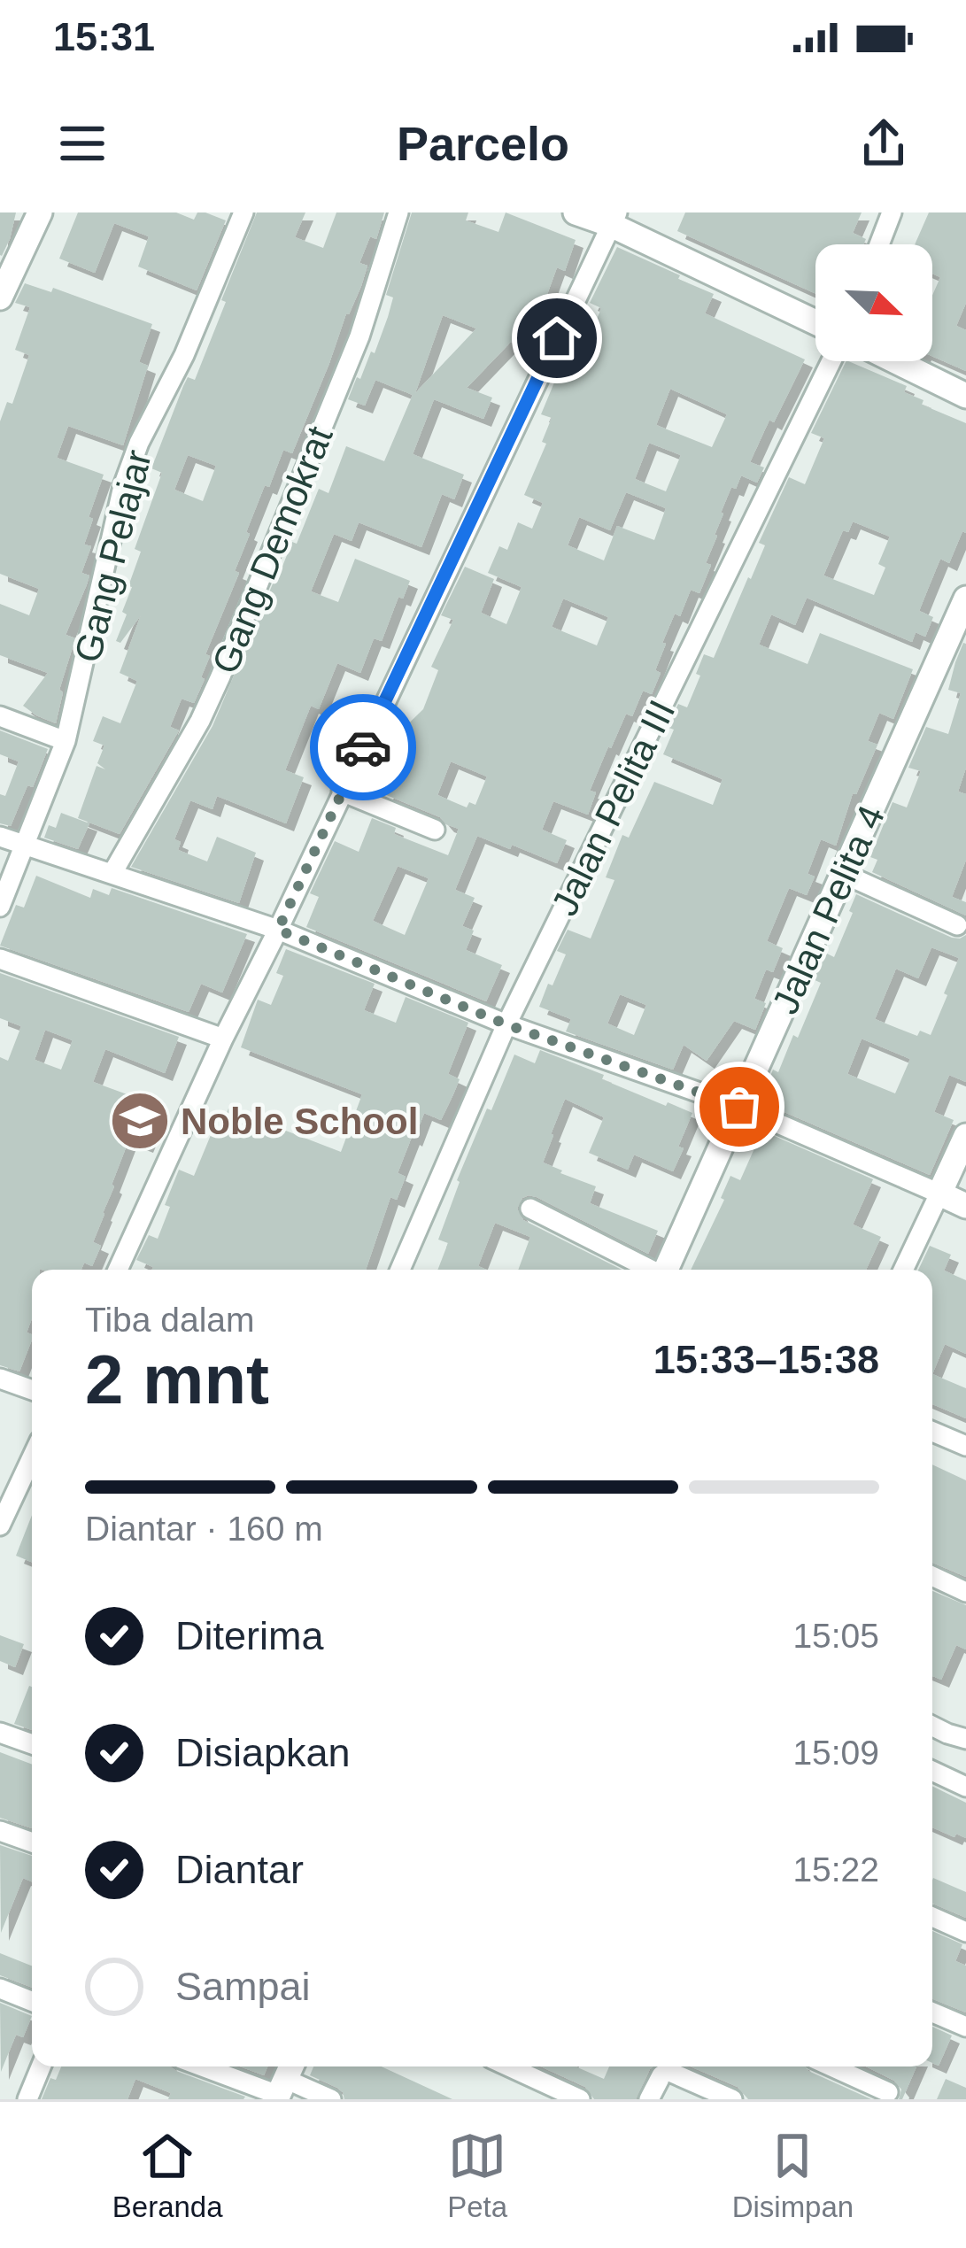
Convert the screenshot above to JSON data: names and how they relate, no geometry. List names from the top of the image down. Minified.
{"streets":{"street":["Gang Demokrat","Gang Pelajar","Jalan Pelita III","Jalan Pelita 4"]},"places":{"school or university":["Noble School"]},"north":"bottom right","page":{"status":"15:31","header":"Parcelo","heading":["2 mnt","Tiba dalam","15:33–15:38"],"bar":"Diantar · 160 m","list":[["Diterima","15:05"],["Disiapkan","15:09"],["Diantar","15:22"],"Sampai"],"tabs":["Beranda","Peta","Disimpan"]}}
